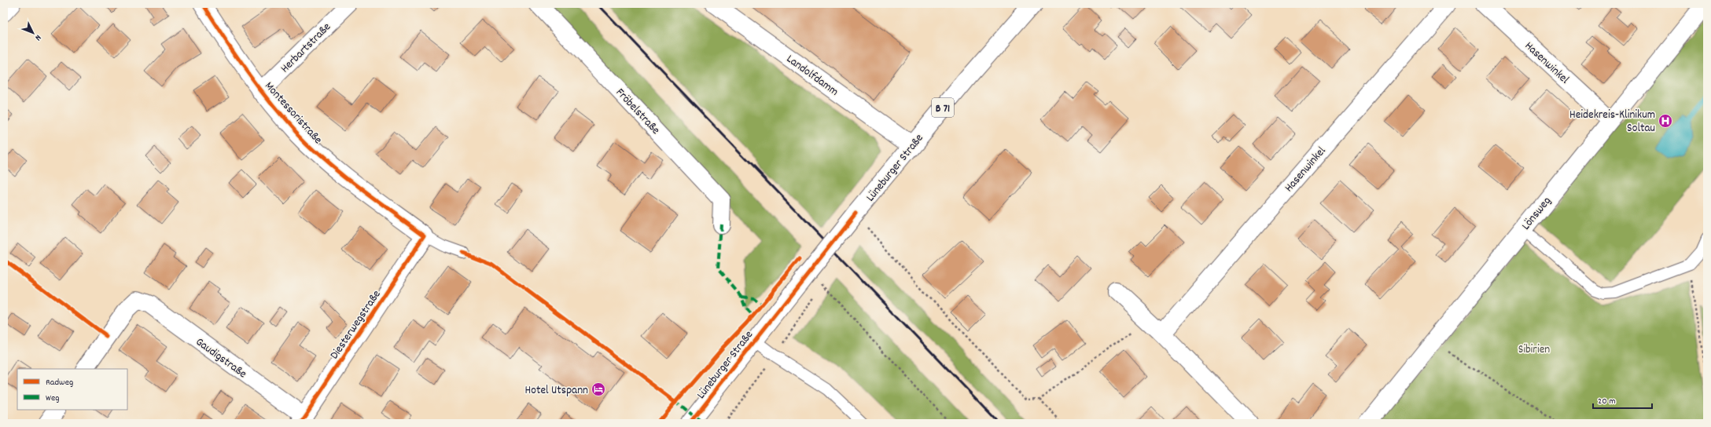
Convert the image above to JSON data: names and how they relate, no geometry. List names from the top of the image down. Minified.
{"streets":{"street":["Herbartstraße","Hasenwinkel","Landolfdamm","B 71","Fröbelstraße","Montessoristraße","Lüneburger Straße","Lönsweg","Diesterwegstraße","Gaudigstraße"]},"crossings":[["Herbartstraße","Montessoristraße"],["Hasenwinkel","Lönsweg"],["Landolfdamm","Lüneburger Straße"],["Montessoristraße","Diesterwegstraße"],["Diesterwegstraße","Gaudigstraße"]],"parks":["Sibirien"],"places":{"hospital":["Heidekreis-Klinikum Soltau"],"hotel":["Hotel Utspann"]},"legend":["Radweg","Weg"],"scale_bar":"20 m","north":"bottom right"}
